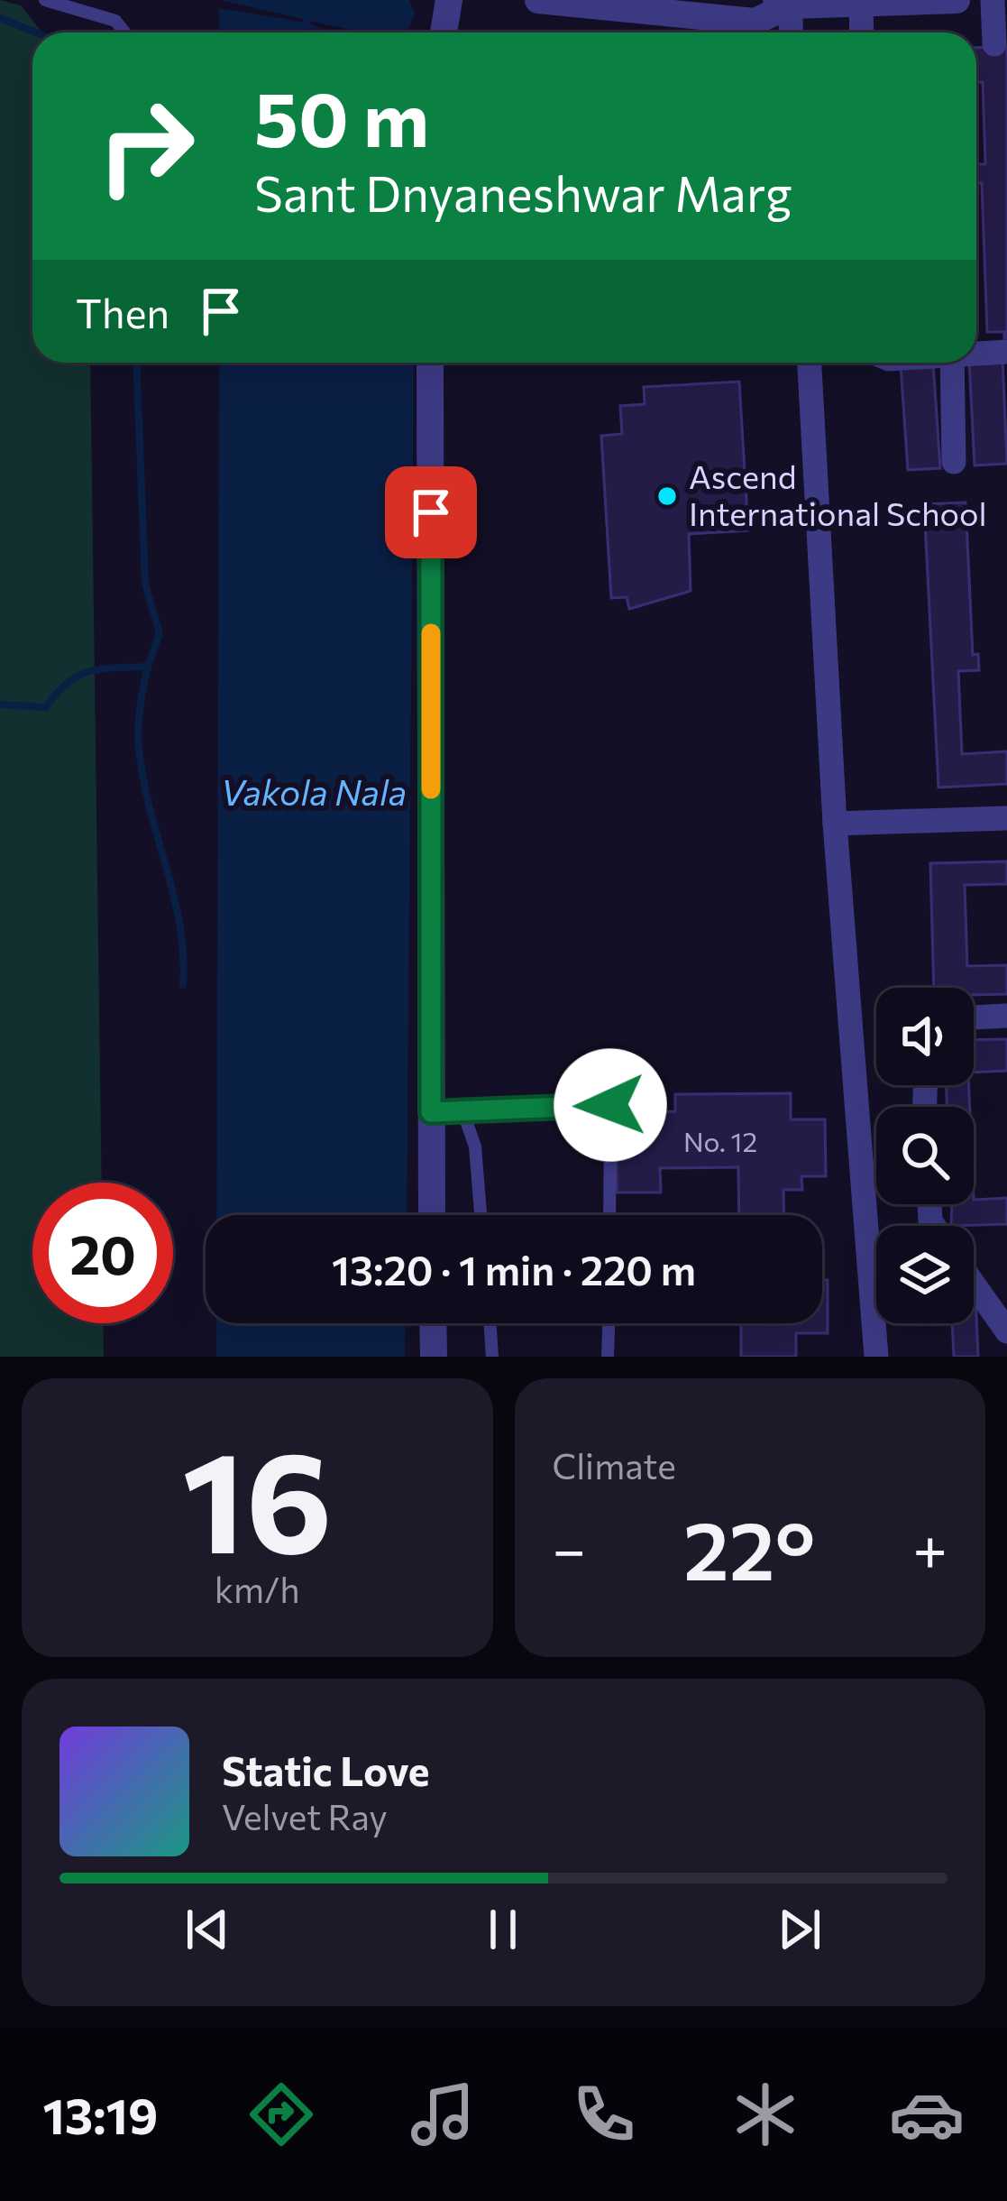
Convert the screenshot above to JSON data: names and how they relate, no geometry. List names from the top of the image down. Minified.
{"water":["Vakola Nala"],"places":["Ascend International School"],"house_numbers":["No. 12"],"page":{"turn":["50 m","Sant Dnyaneshwar Marg"],"then":"Then","limit":"20","trip":"13:20 · 1 min · 220 m","tile":[["16","km/h"],"Climate"],"heat":["−","22°","+"],"song":["Static Love","Velvet Ray"],"tabs":"13:19"}}
